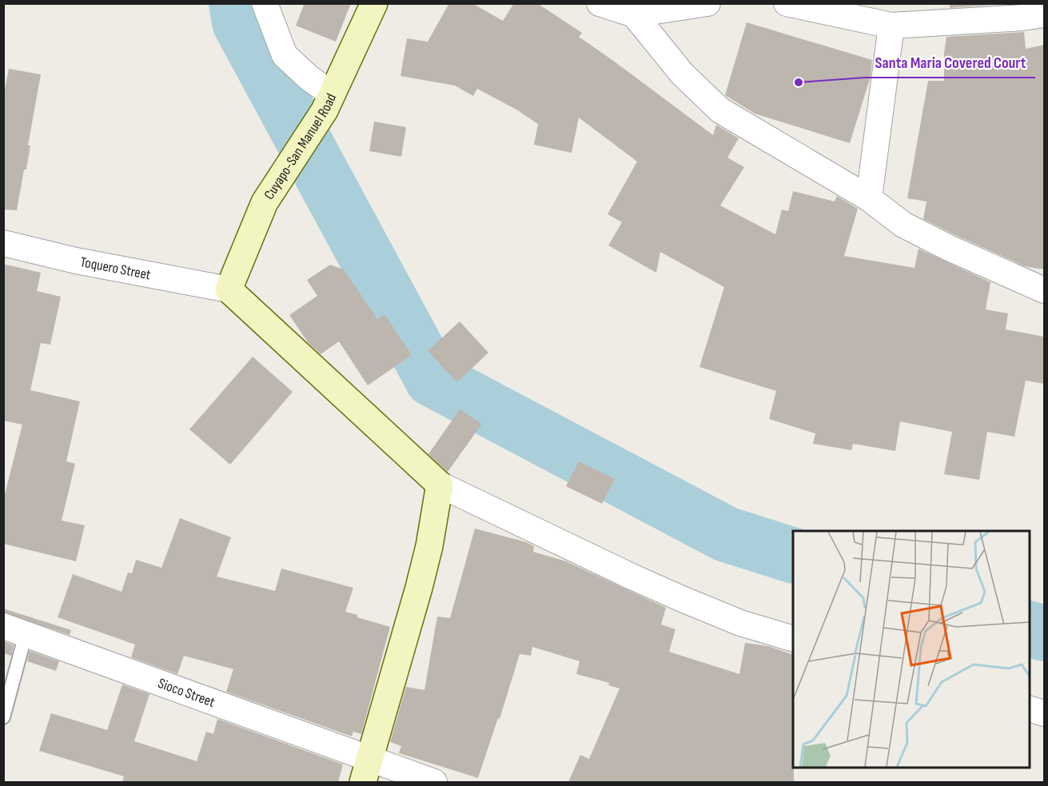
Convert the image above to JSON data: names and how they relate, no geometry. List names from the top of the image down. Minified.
{"streets":{"street":["Cuyapo-San Manuel Road","Toquero Street","Sioco Street"]},"crossings":[["Cuyapo-San Manuel Road","Toquero Street"]],"places":["Santa Maria Covered Court"]}
